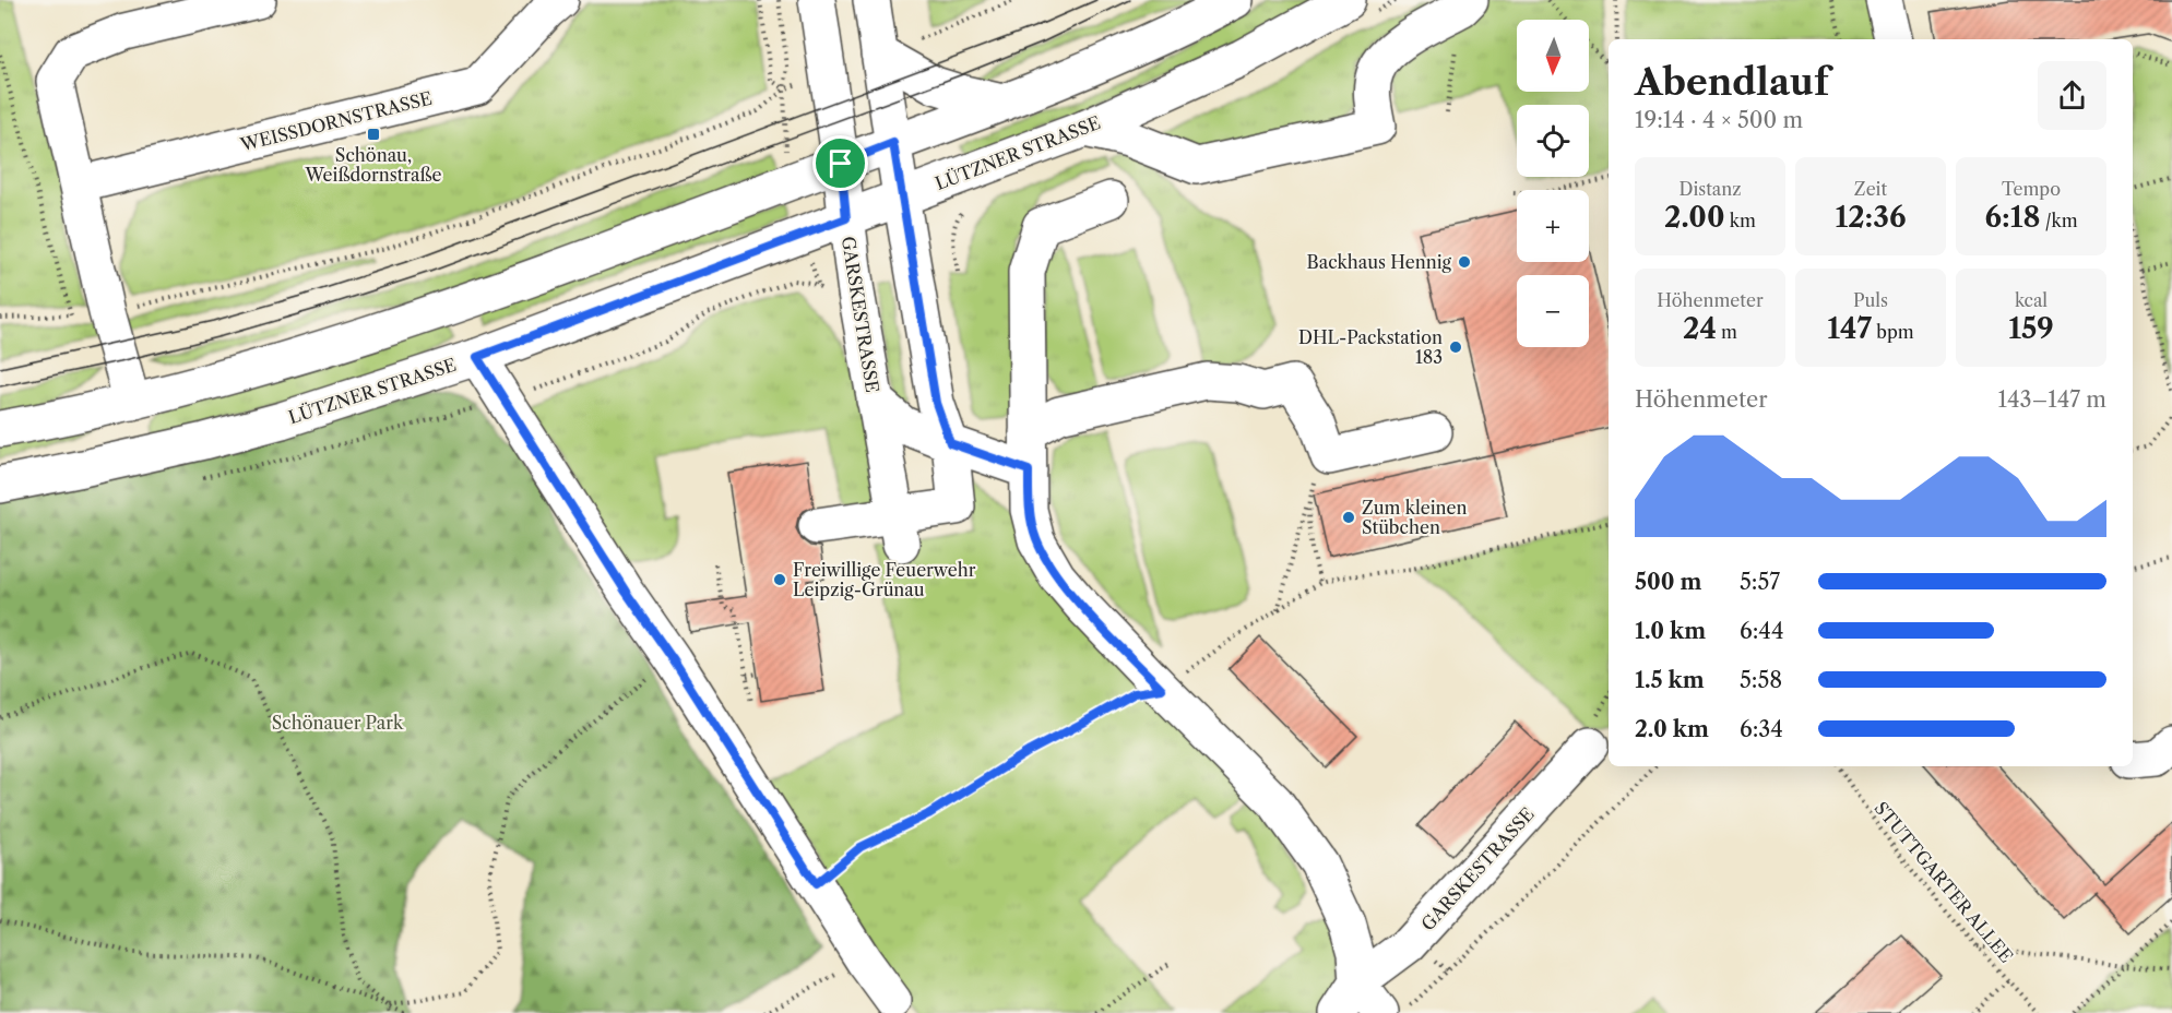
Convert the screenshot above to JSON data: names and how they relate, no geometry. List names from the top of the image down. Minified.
{"streets":{"main road":["WEISSDORNSTRASSE","LÜTZNER STRASSE","GARSKESTRASSE"],"path":["STUTTGARTER ALLEE"]},"crossings":[["LÜTZNER STRASSE","GARSKESTRASSE"]],"parks":["Schönauer Park"],"places":{"transit":["Schönau, Weißdornstraße"],"other":["Backhaus Hennig","DHL-Packstation 183","Zum kleinen Stübchen","Freiwillige Feuerwehr Leipzig-Grünau"]},"north":"bottom","page":{"map_buttons":["+","−"],"heading":["Abendlauf","19:14 · 4 × 500 m"],"stats":[["Distanz","2.00 km"],["Zeit","12:36"],["Tempo","6:18 /km"],["Höhenmeter","24 m"],["Puls","147 bpm"],["kcal","159"]],"chart":["Höhenmeter","143–147 m"],"list":[{"name":"500 m","note":"5:57"},{"name":"1.0 km","note":"6:44"},{"name":"1.5 km","note":"5:58"},{"name":"2.0 km","note":"6:34"}]}}
